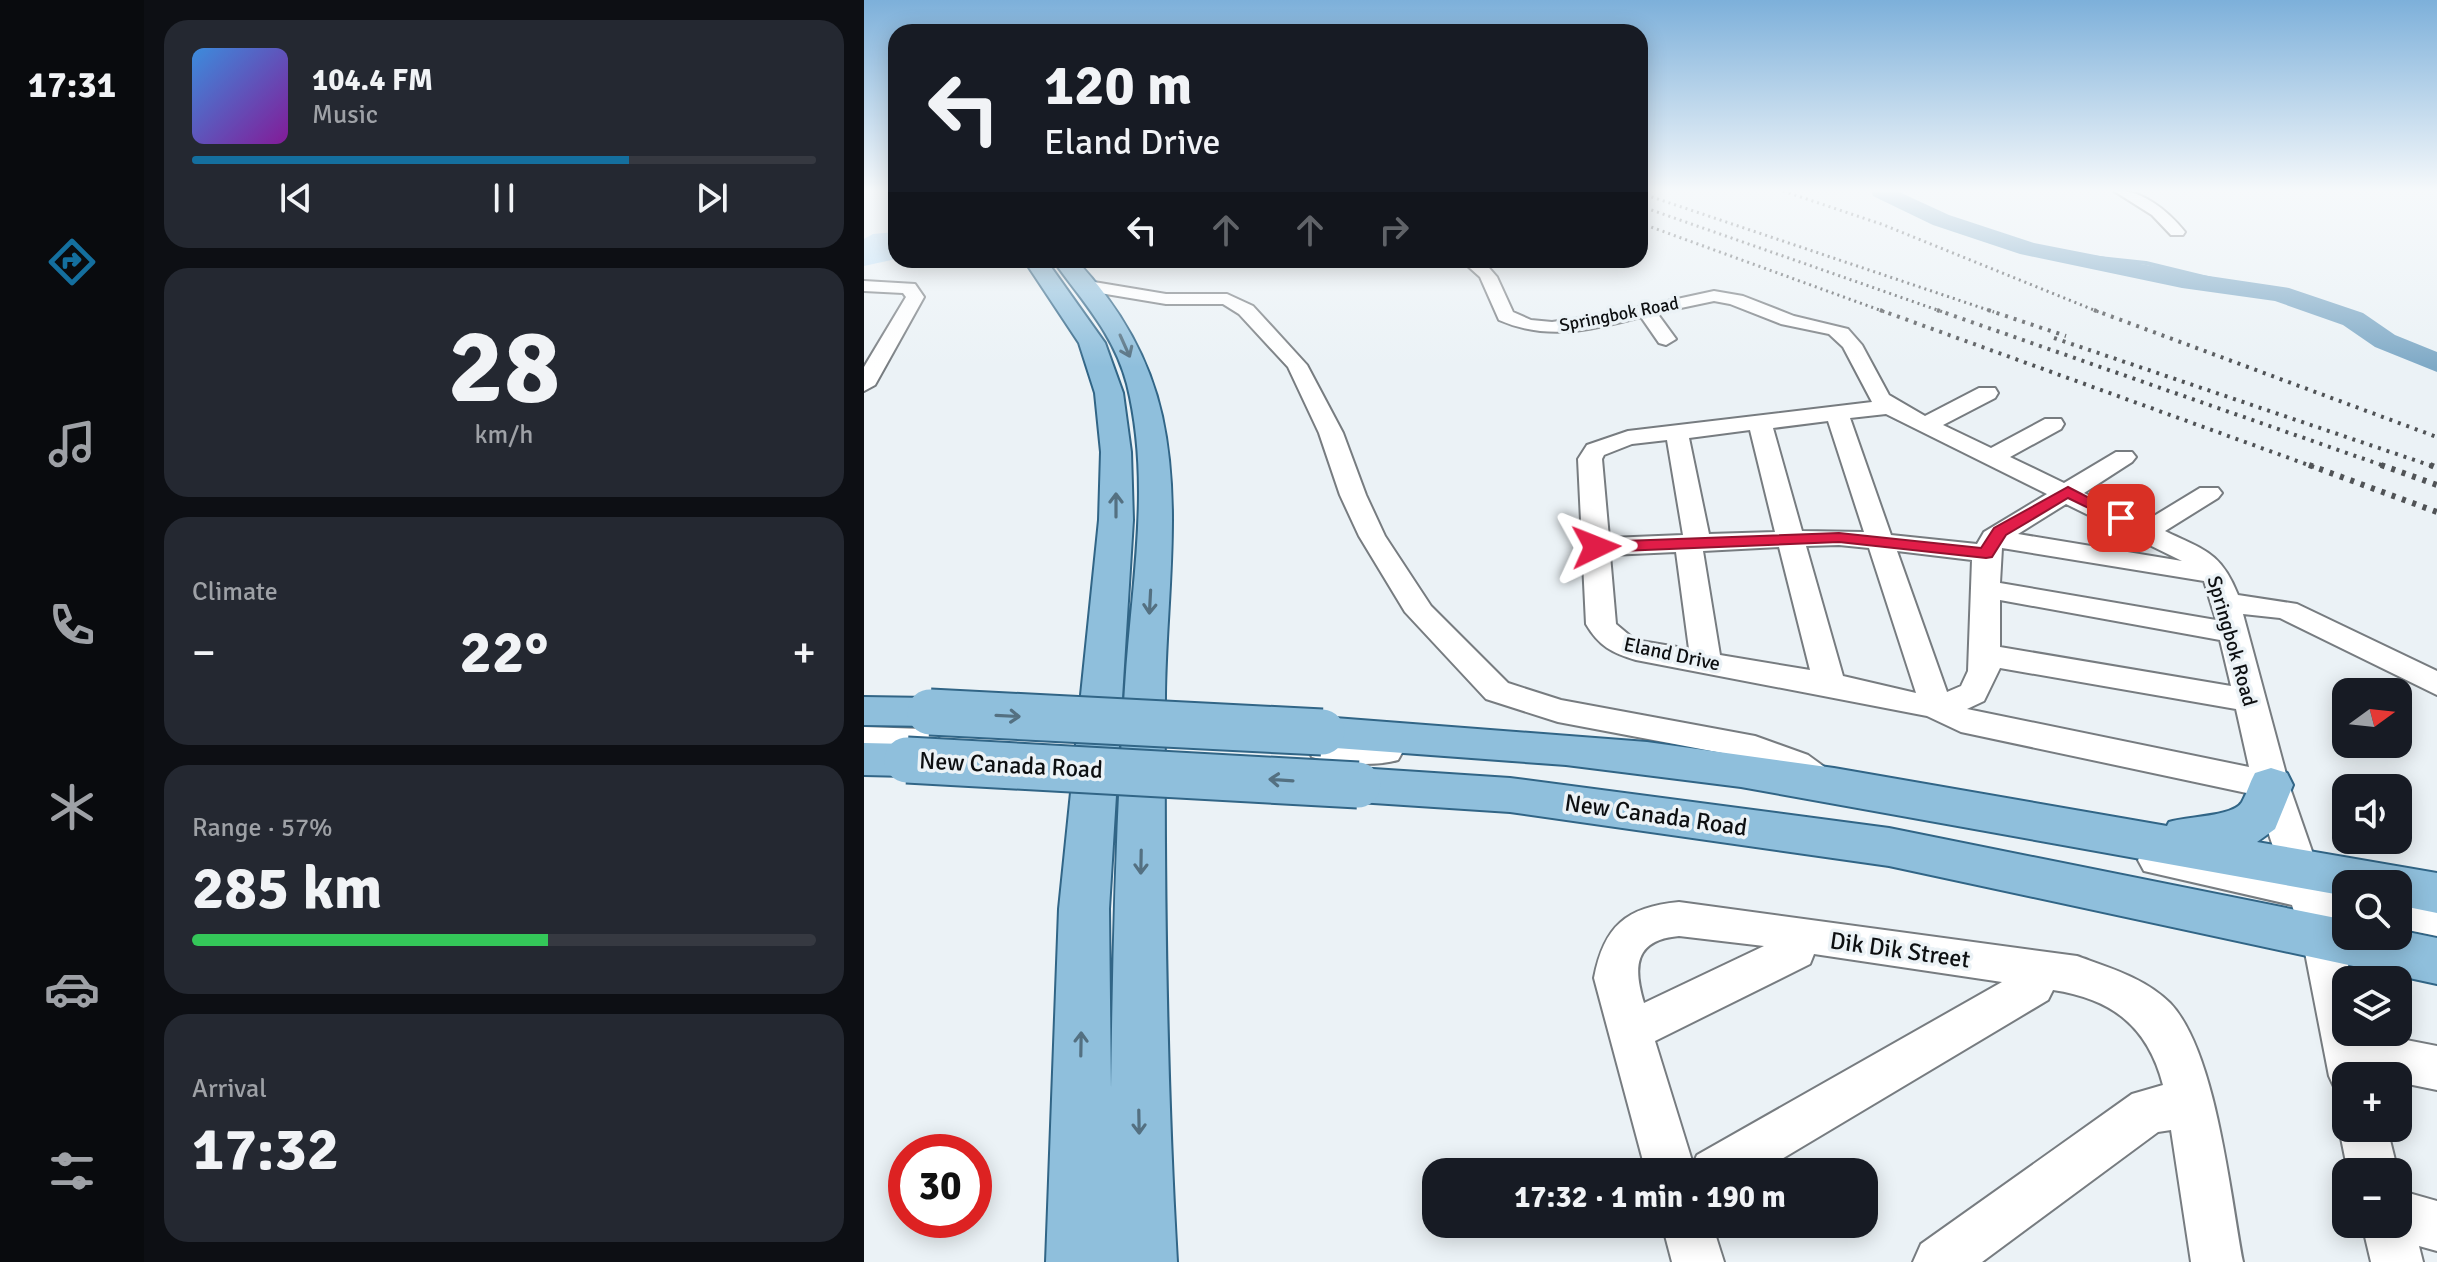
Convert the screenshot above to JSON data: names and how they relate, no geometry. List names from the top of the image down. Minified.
{"streets":{"main road":["New Canada Road"],"street":["Springbok Road","Eland Drive","Dik Dik Street"]},"crossings":[["Springbok Road","Eland Drive"],["Springbok Road","New Canada Road"]],"north":"right","page":{"tabs":"17:31","turn":["120 m","Eland Drive"],"song":["104.4 FM","Music"],"tile":[["28","km/h"],"Climate",["Range · 57%","285 km"],["Arrival","17:32"]],"heat":["−","22°","+"],"map_buttons":["+","−"],"limit":"30","trip":"17:32 · 1 min · 190 m"}}
